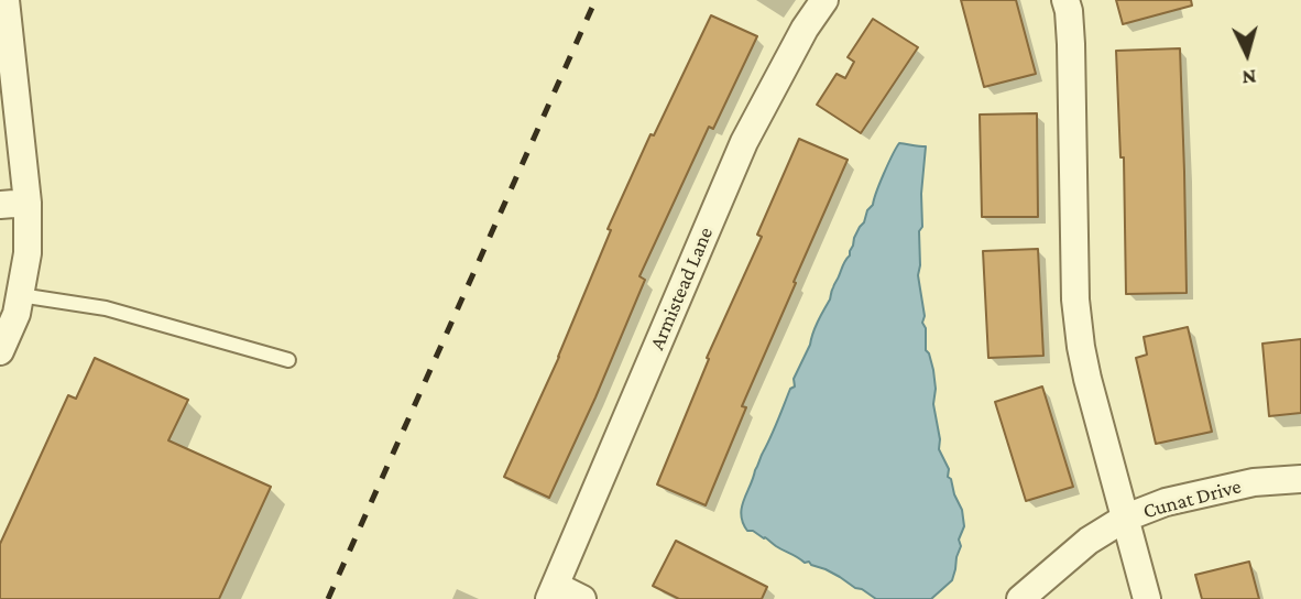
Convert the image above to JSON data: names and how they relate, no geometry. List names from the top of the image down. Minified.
{"streets":{"street":["Armistead Lane","Cunat Drive"]},"north":"bottom"}
